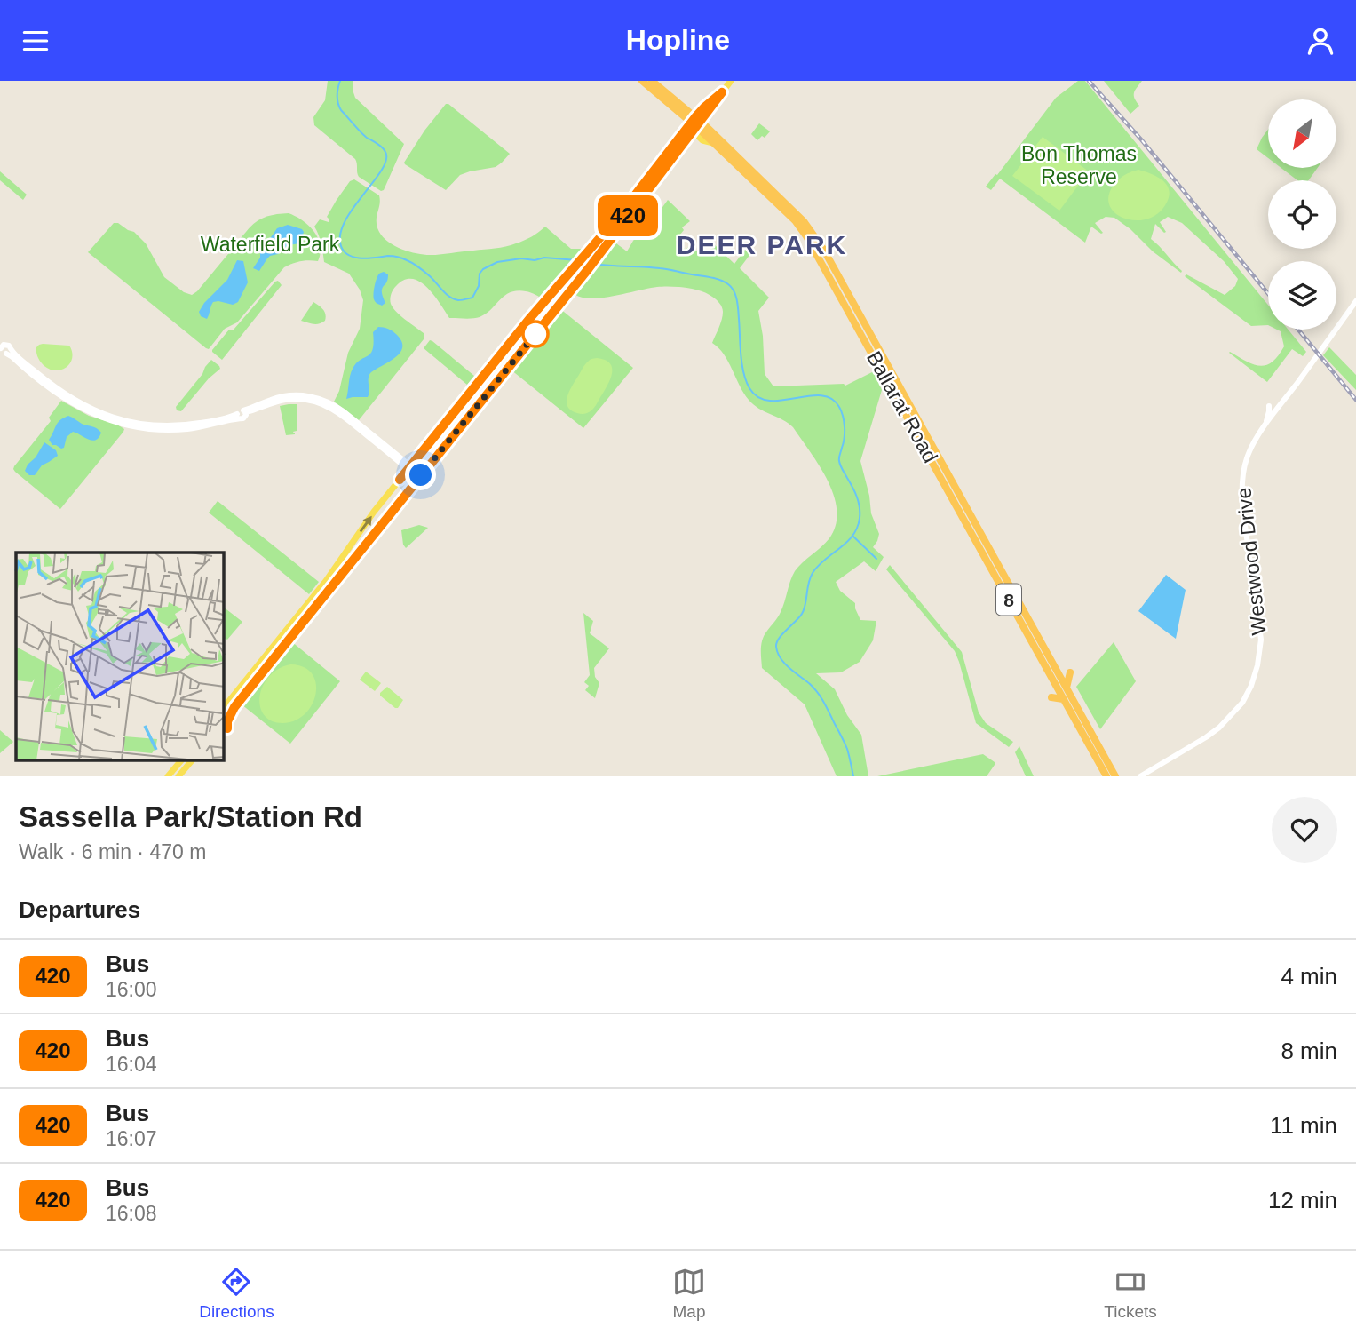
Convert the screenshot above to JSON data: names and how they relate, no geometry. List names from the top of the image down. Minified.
{"streets":{"highway":["Ballarat Road","8"],"main road":["Westwood Drive"]},"districts":["DEER PARK"],"parks":["Bon Thomas Reserve","Waterfield Park"],"lines":["bus line 420"],"north":"bottom left","page":{"header":"Hopline","on_map":"420","heading":[["Sassella Park/Station Rd","Walk · 6 min · 470 m"],"Departures"],"list":[{"mark":"420","name":"Bus","note":"16:00","value":"4 min"},{"mark":"420","name":"Bus","note":"16:04","value":"8 min"},{"mark":"420","name":"Bus","note":"16:07","value":"11 min"},{"mark":"420","name":"Bus","note":"16:08","value":"12 min"}],"tabs":["Directions","Map","Tickets"]}}
